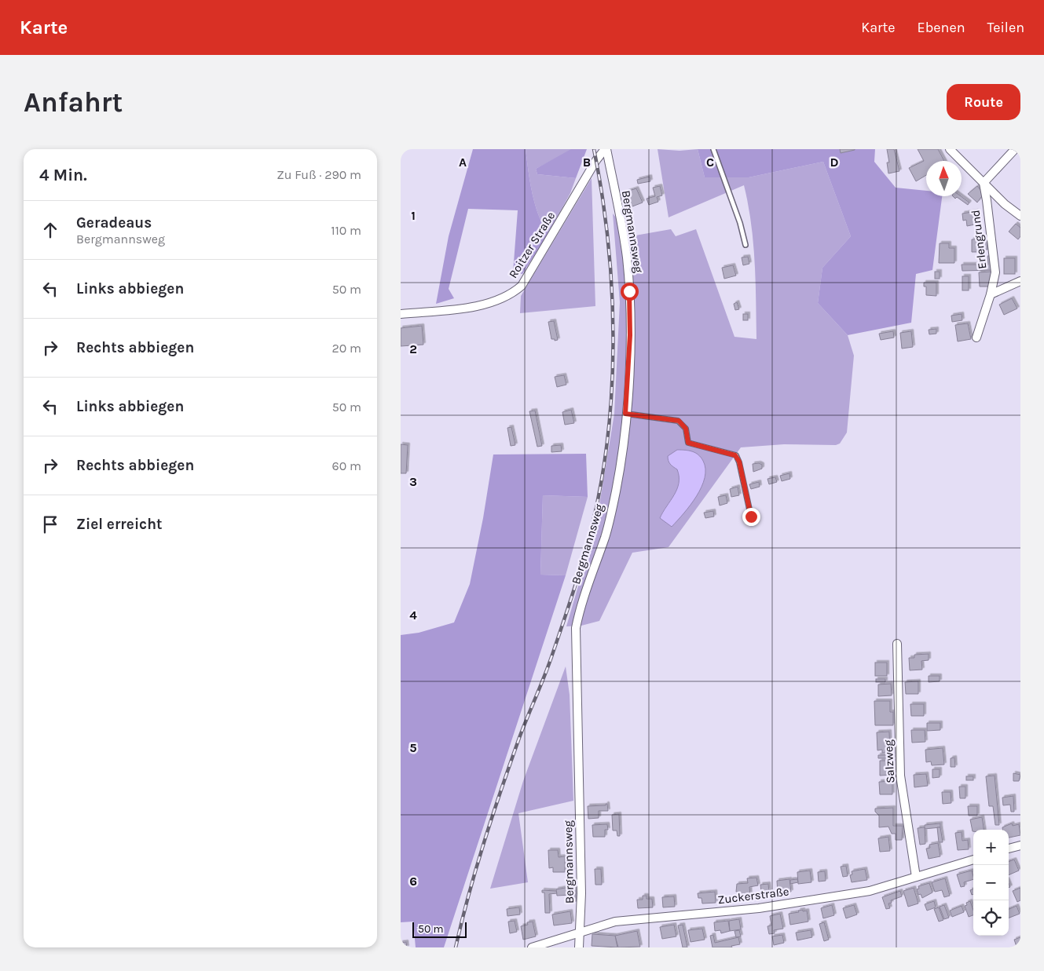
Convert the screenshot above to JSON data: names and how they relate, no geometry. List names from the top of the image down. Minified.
{"streets":{"street":["Bergmannsweg","Erlengrund","Roitzer Straße","Salzweg","Zuckerstraße"]},"crossings":[["Bergmannsweg","Roitzer Straße"],["Bergmannsweg","Zuckerstraße"],["Salzweg","Zuckerstraße"]],"scale_bar":"50 m","north":"top","page":{"header":"Karte","nav":["Karte","Ebenen","Teilen"],"buttons":"Route","title":"Anfahrt","heading":["4 Min.","Zu Fuß · 290 m"],"list":[["Geradeaus","Bergmannsweg","110 m"],["Links abbiegen","50 m"],["Rechts abbiegen","20 m"],["Links abbiegen","50 m"],["Rechts abbiegen","60 m"],"Ziel erreicht"],"map_buttons":["+","−"],"scale":"50 m"},"grid":{"columns":["A","B","C","D"],"rows":["1","2","3","4","5","6"]}}
